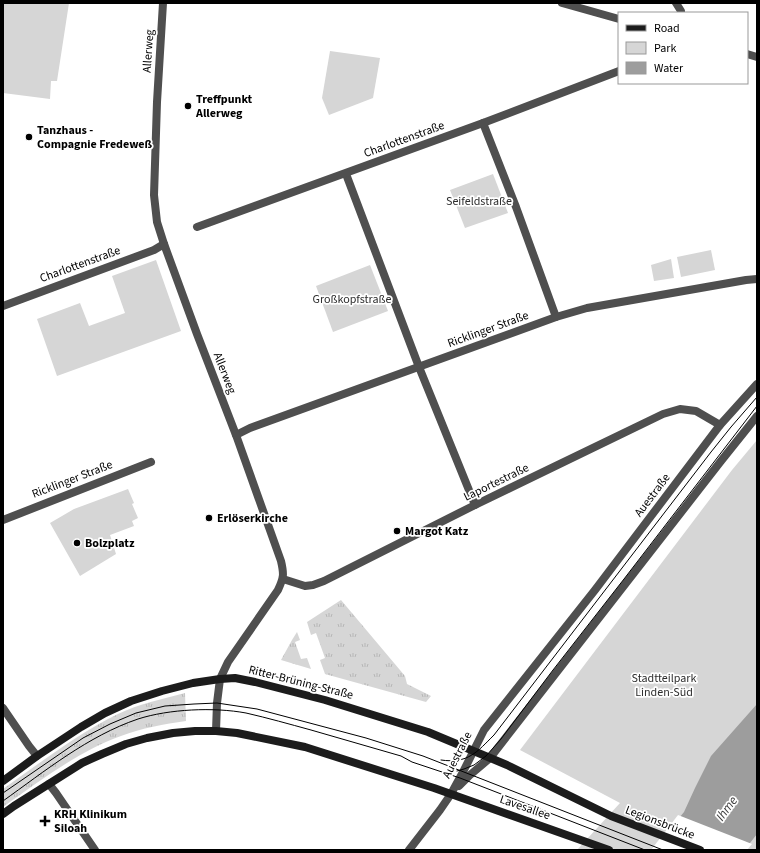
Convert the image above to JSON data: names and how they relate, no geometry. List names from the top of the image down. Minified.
{"streets":{"main road":["Ritter-Brüning-Straße","Lavesallee","Legionsbrücke"],"street":["Allerweg","Charlottenstraße","Ricklinger Straße","Laportestraße","Auestraße"]},"crossings":[["Allerweg","Charlottenstraße"],["Allerweg","Ricklinger Straße"],["Allerweg","Laportestraße"],["Laportestraße","Auestraße"],["Auestraße","Ritter-Brüning-Straße"],["Auestraße","Lavesallee"],["Auestraße","Legionsbrücke"],["Ritter-Brüning-Straße","Legionsbrücke"]],"water":["Ihme"],"parks":["Seifeldstraße","Großkopfstraße","Stadtteilpark Linden-Süd"],"places":{"other":["Treffpunkt Allerweg","Tanzhaus - Compagnie Fredeweß","Erlöserkirche","Margot Katz","Bolzplatz"],"health":["KRH Klinikum Siloah"]},"legend":["Road","Park","Water"]}
